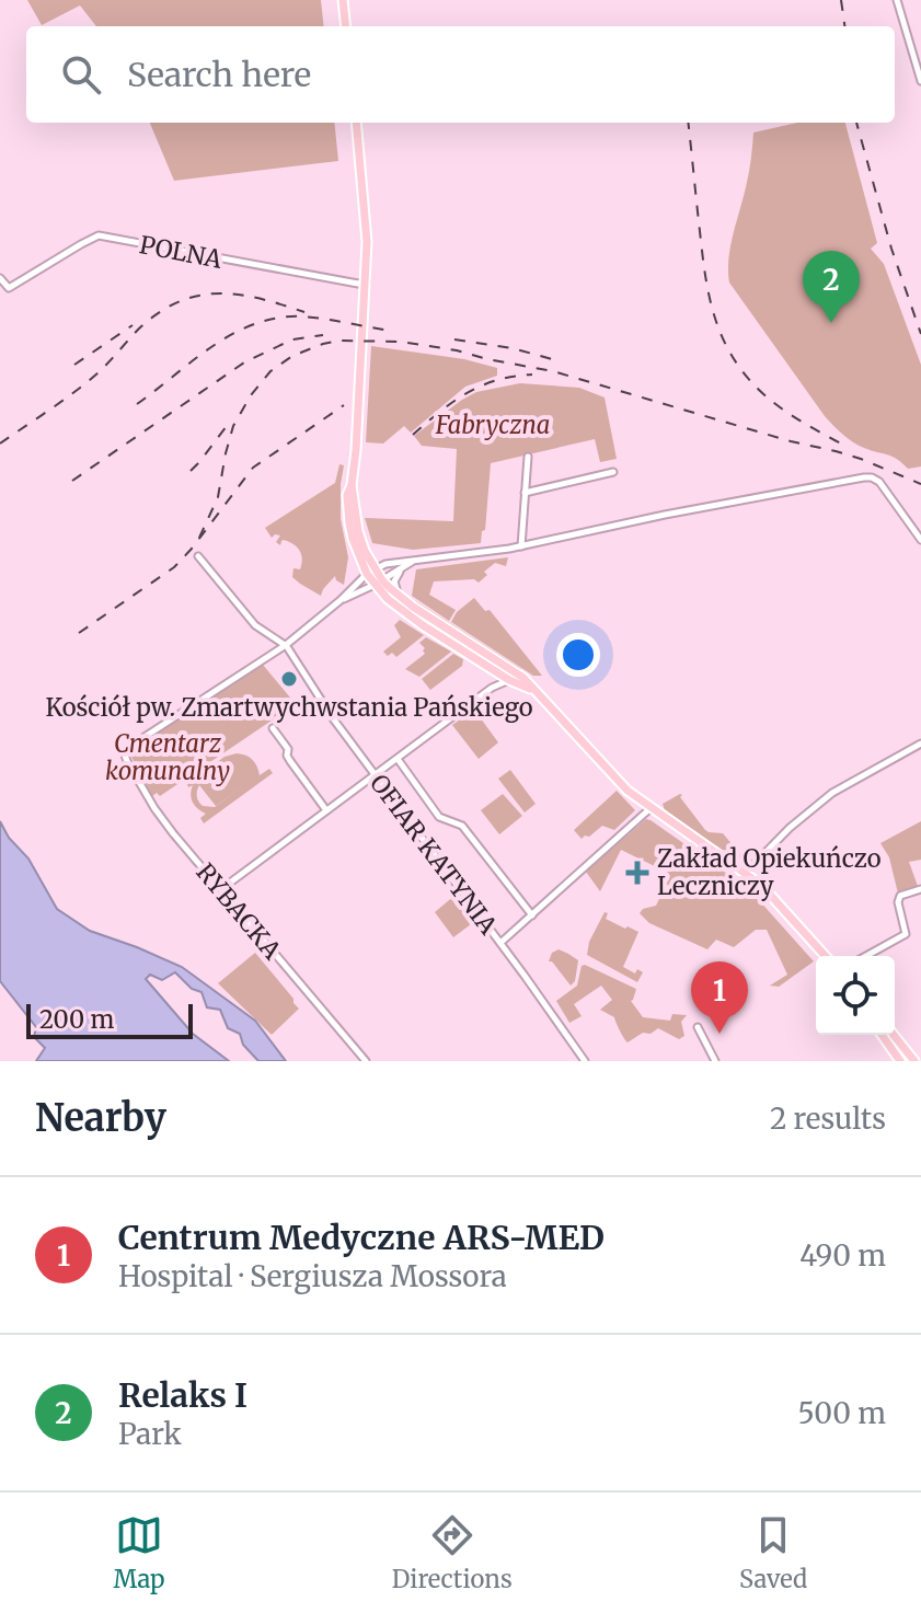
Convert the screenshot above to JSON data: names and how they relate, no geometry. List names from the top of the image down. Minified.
{"streets":{"street":["POLNA","OFIAR KATYNIA","RYBACKA"]},"crossings":[["OFIAR KATYNIA","RYBACKA"]],"parks":["Fabryczna","Cmentarz komunalny"],"places":{"other":["Kościół pw. Zmartwychwstania Pańskiego"],"health":["Zakład Opiekuńczo Leczniczy"]},"scale_bar":"200 m","page":{"search":"Search here","pins":["2","1"],"scale":"200 m","heading":["Nearby","2 results"],"list":[{"mark":"1","name":"Centrum Medyczne ARS-MED","note":"Hospital · Sergiusza Mossora","value":"490 m"},{"mark":"2","name":"Relaks I","note":"Park","value":"500 m"}],"nav":["Map","Directions","Saved"]}}
